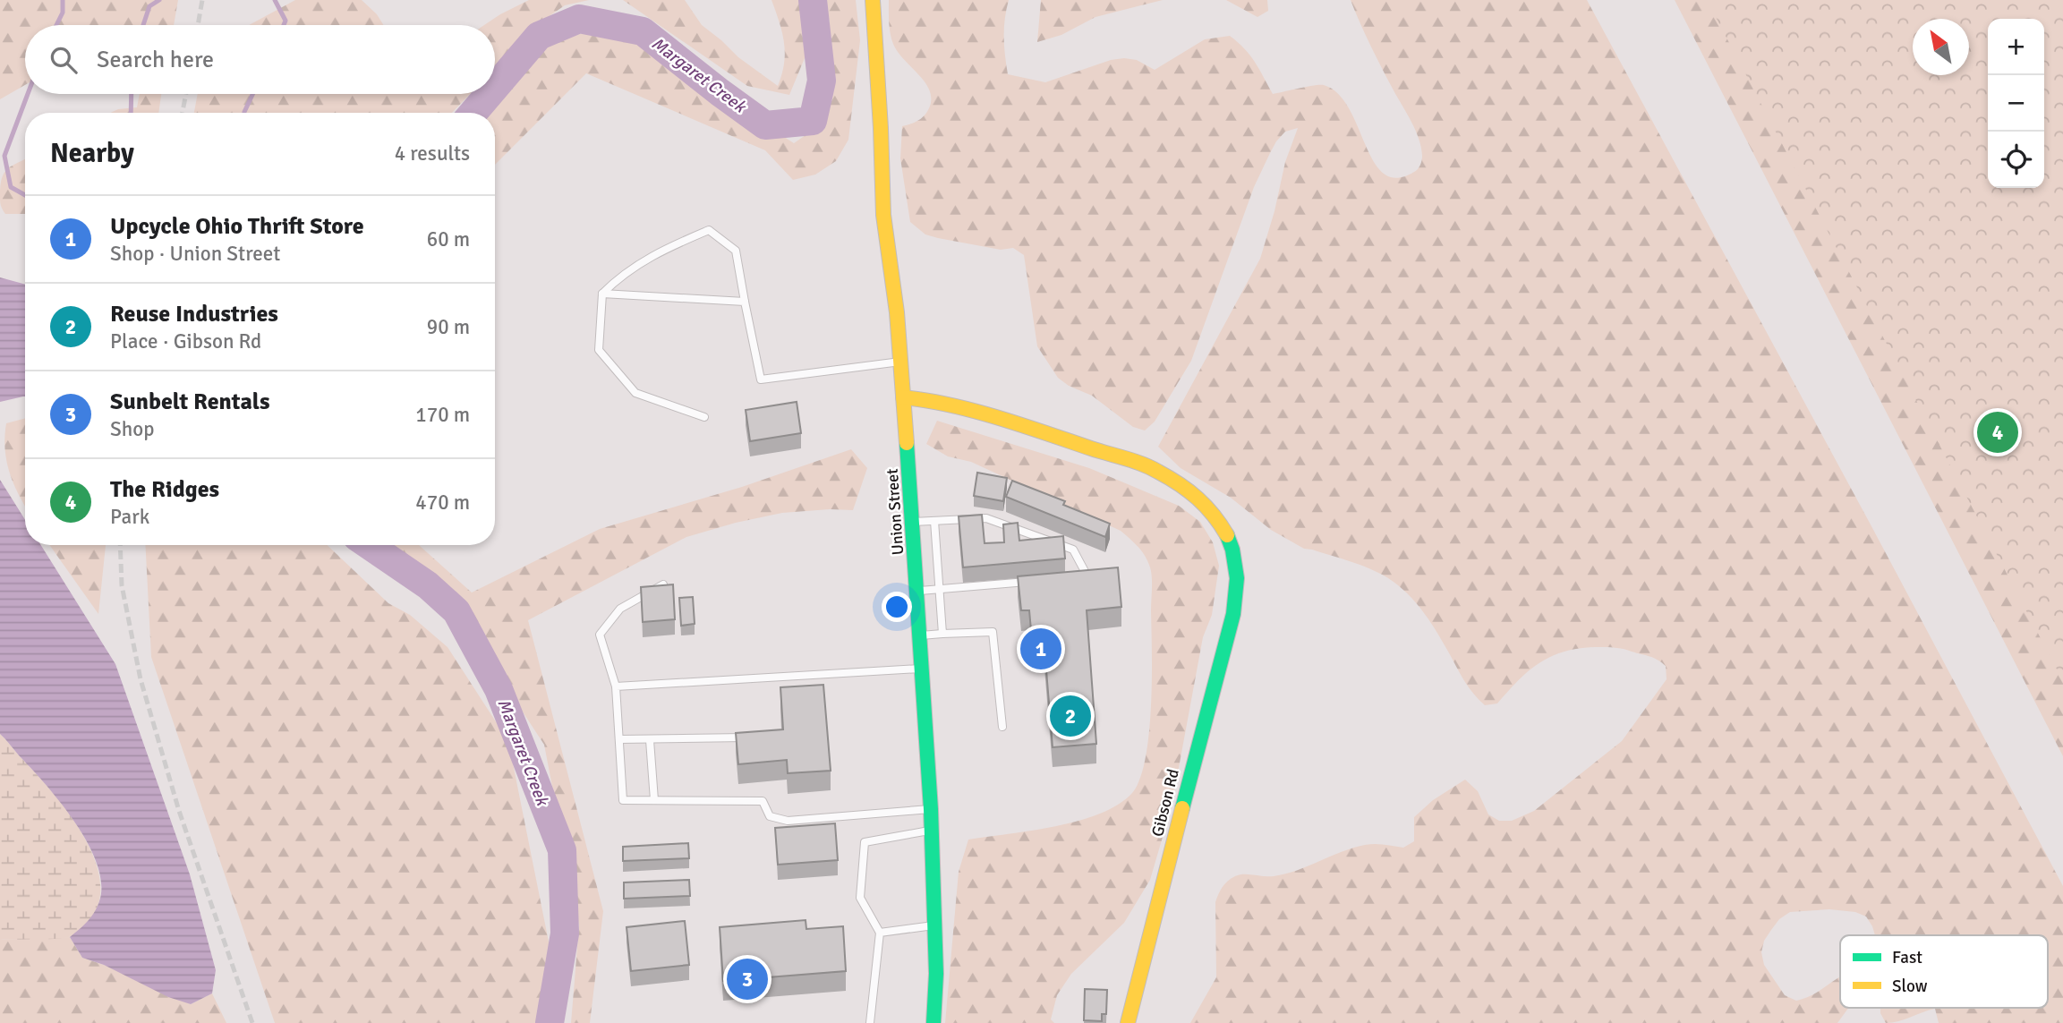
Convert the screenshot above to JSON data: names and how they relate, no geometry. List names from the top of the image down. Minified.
{"streets":{"main road":["Union Street","Gibson Rd"]},"crossings":[["Union Street","Gibson Rd"]],"water":["Margaret Creek"],"legend":["Fast","Slow"],"north":"top left","page":{"map_buttons":["+","−"],"search":"Search here","heading":["Nearby","4 results"],"list":[{"mark":"1","name":"Upcycle Ohio Thrift Store","note":"Shop · Union Street","value":"60 m"},{"mark":"2","name":"Reuse Industries","note":"Place · Gibson Rd","value":"90 m"},{"mark":"3","name":"Sunbelt Rentals","note":"Shop","value":"170 m"},{"mark":"4","name":"The Ridges","note":"Park","value":"470 m"}],"pins":["4","1","2","3"]}}
